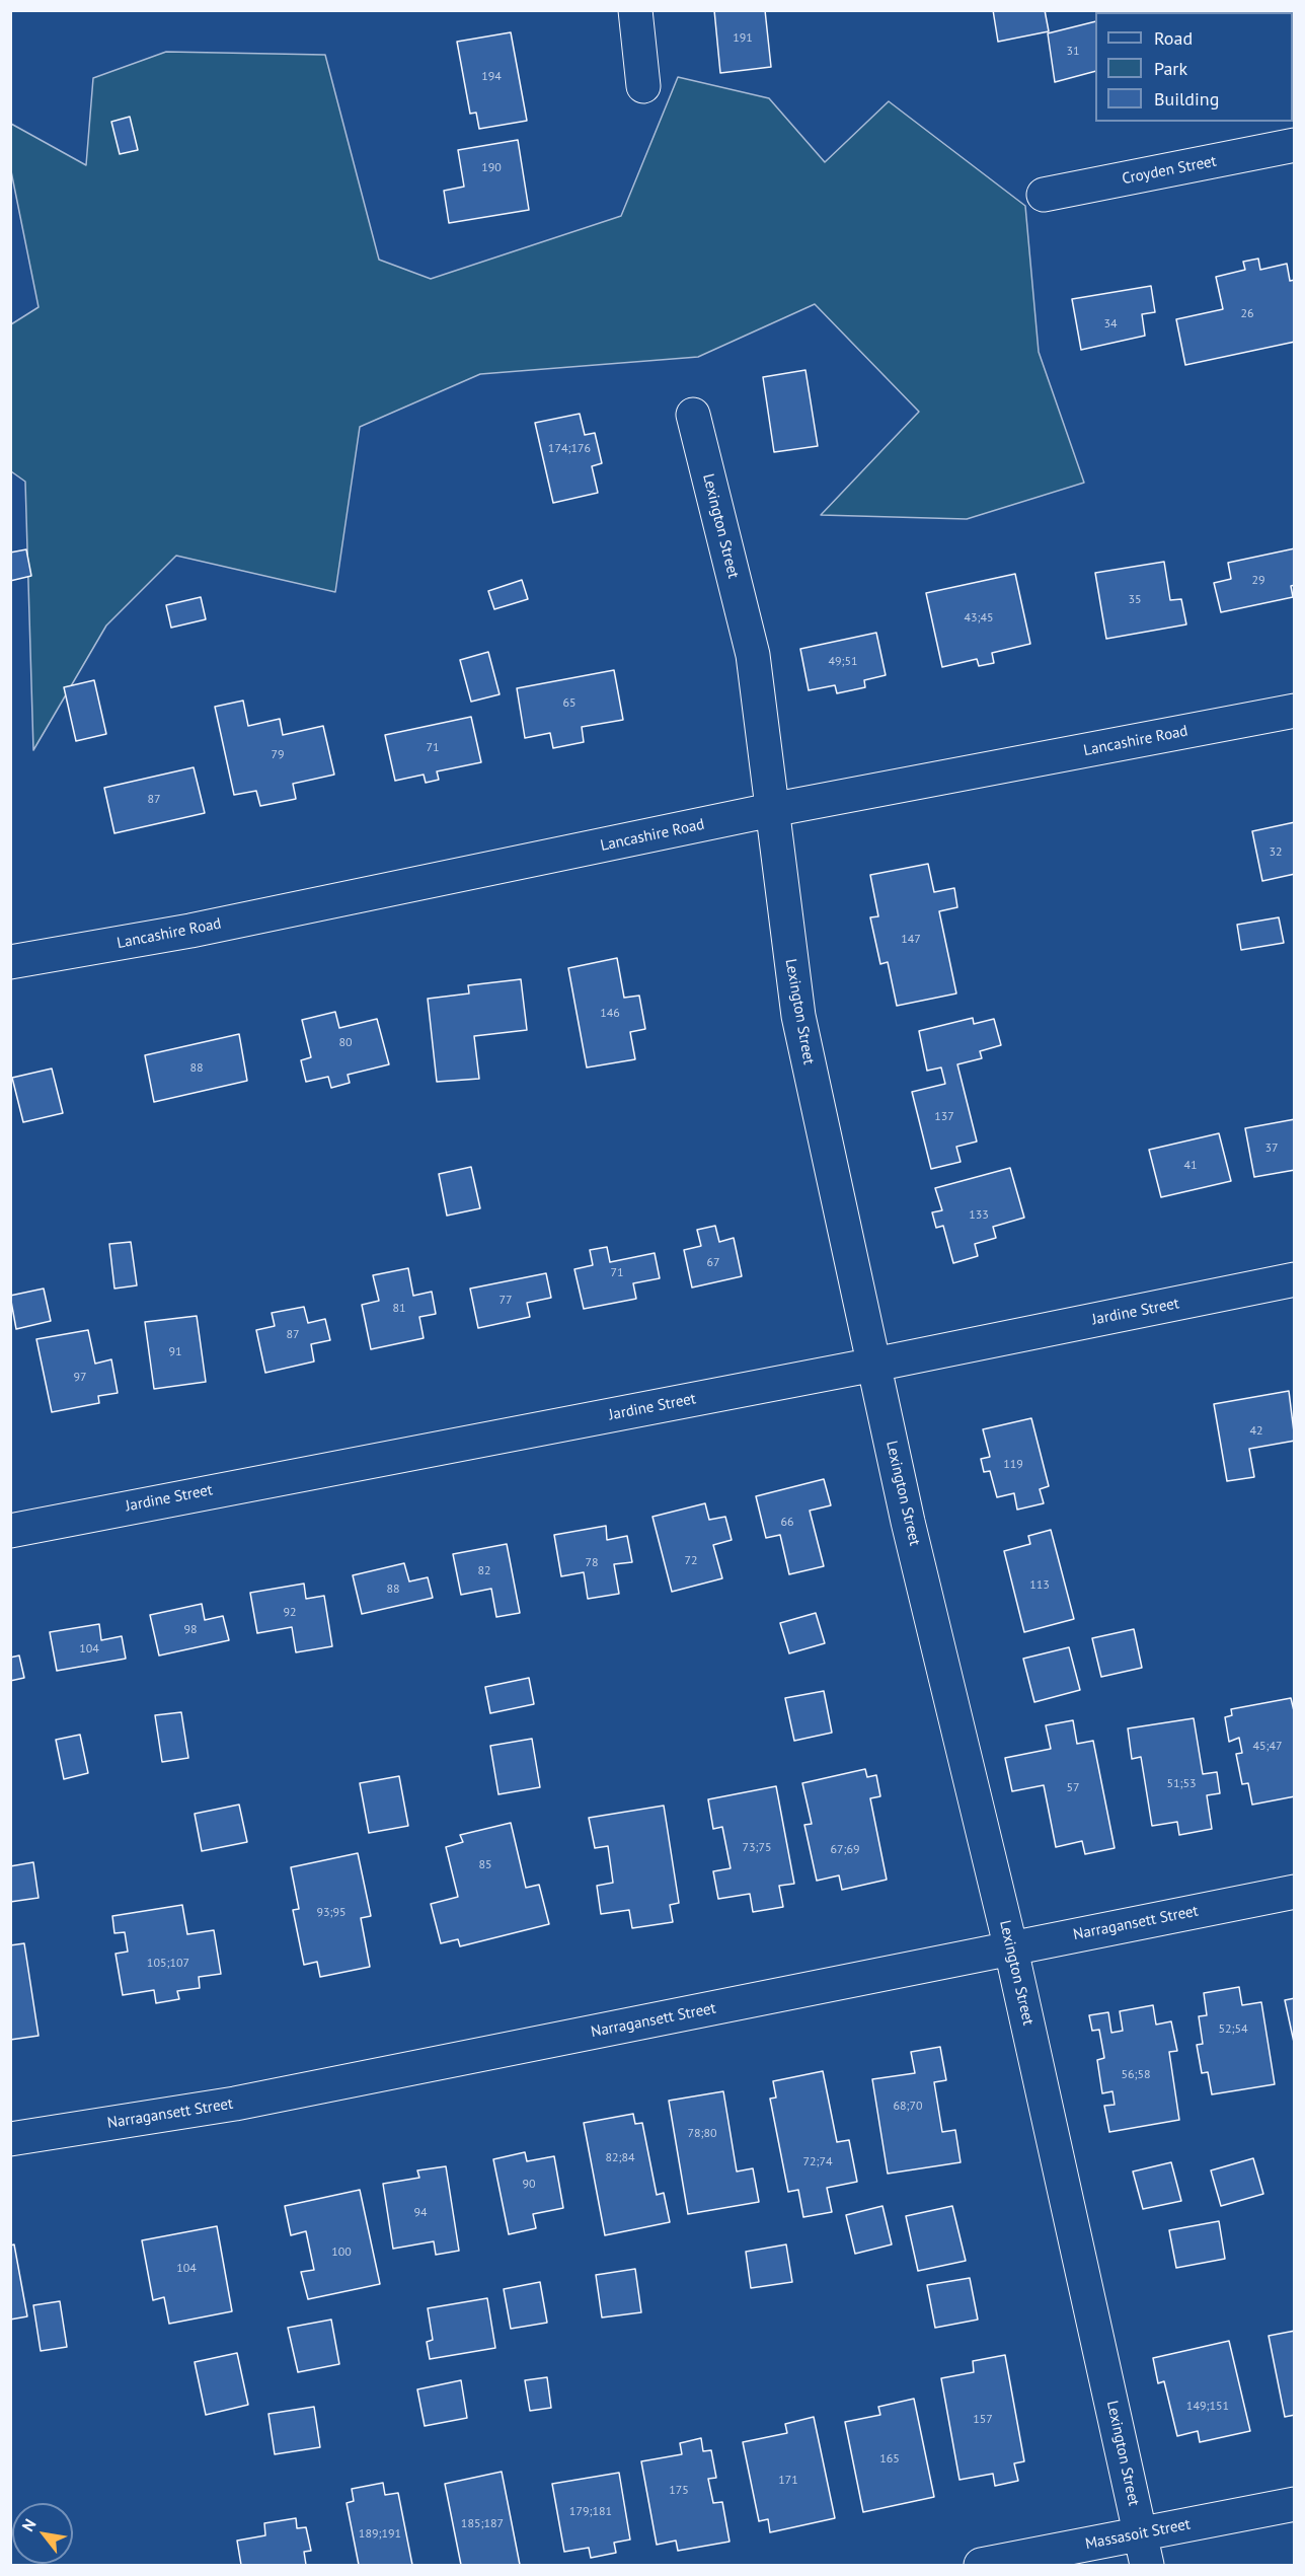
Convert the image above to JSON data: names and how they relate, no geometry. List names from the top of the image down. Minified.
{"streets":{"street":["Croyden Street","Lexington Street","Lancashire Road","Jardine Street","Narragansett Street","Massasoit Street"]},"crossings":[["Lexington Street","Lancashire Road"],["Lexington Street","Jardine Street"],["Lexington Street","Narragansett Street"],["Lexington Street","Massasoit Street"]],"house_numbers":["191","31","194","190","26","34","174;176","29","35","43;45","49;51","65","71","79","87","32","147","146","80","88","137","37","41","133","67","71","77","81","87","91","97","42","119","66","72","78","82","113","88","92","98","104","45;47","51;53","57","73;75","67;69","85","93;95","105;107","52;54","56;58","68;70","78;80","82;84","72;74","90","94","100","104","149;151","157","165","171","175","179;181","185;187","189;191"],"legend":["Road","Park","Building"],"north":"top left"}
